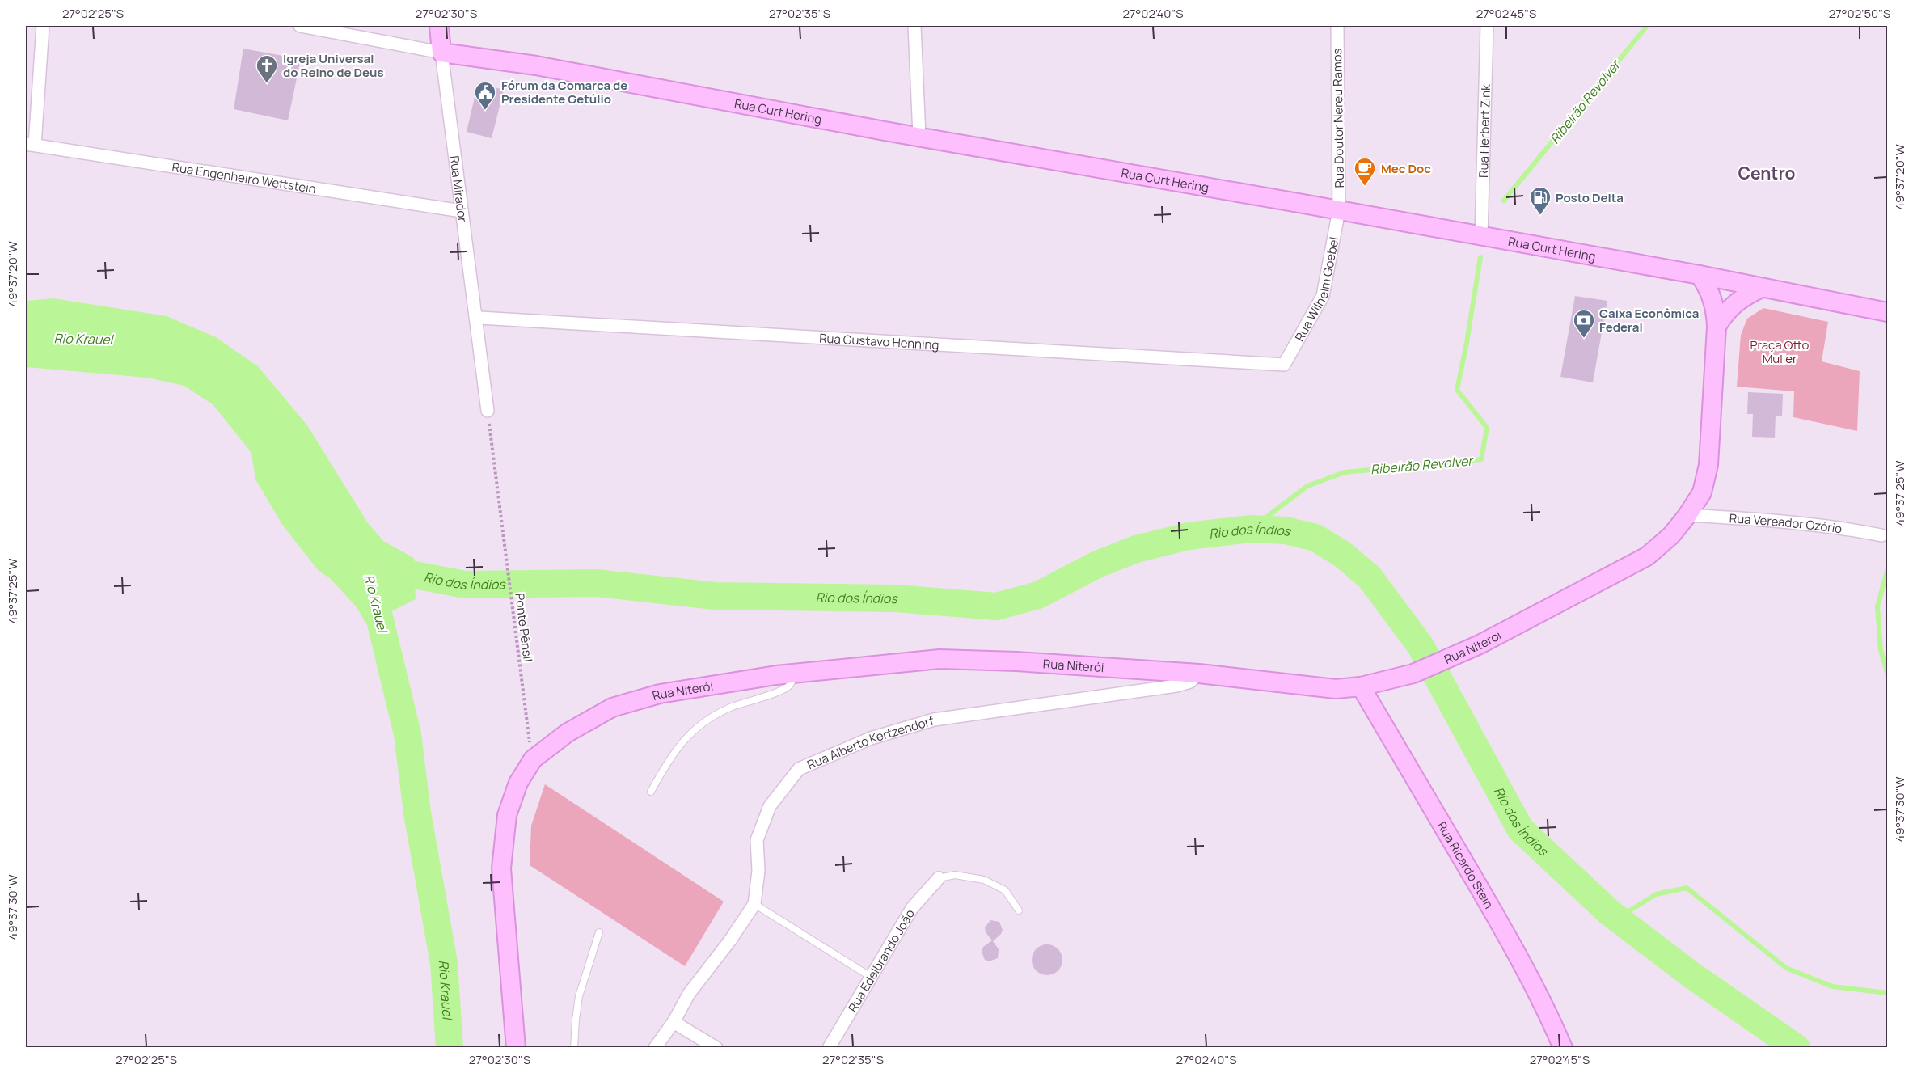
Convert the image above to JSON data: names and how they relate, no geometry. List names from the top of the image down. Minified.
{"streets":{"main road":["Rua Curt Hering","Rua Mirador","Rua Niterói","Rua Ricardo Stein"],"street":["Rua Doutor Nereu Ramos","Rua Herbert Zink","Rua Engenheiro Wettstein","Rua Wilhelm Goebel","Rua Gustavo Henning","Rua Vereador Ozório","Rua Alberto Kertzendorf","Rua Edelbrando João"],"path":["Ponte Pênsil"]},"crossings":[["Rua Curt Hering","Rua Doutor Nereu Ramos"],["Rua Curt Hering","Rua Herbert Zink"],["Rua Curt Hering","Rua Mirador"],["Rua Curt Hering","Rua Wilhelm Goebel"],["Rua Curt Hering","Rua Niterói"],["Rua Doutor Nereu Ramos","Rua Wilhelm Goebel"],["Rua Engenheiro Wettstein","Rua Mirador"],["Rua Mirador","Rua Gustavo Henning"],["Rua Mirador","Ponte Pênsil"],["Rua Wilhelm Goebel","Rua Gustavo Henning"],["Rua Vereador Ozório","Rua Niterói"],["Ponte Pênsil","Rua Niterói"],["Rua Niterói","Rua Alberto Kertzendorf"],["Rua Niterói","Rua Ricardo Stein"]],"districts":["Centro"],"water":["Ribeirão Revolver","Rio Krauel","Rio dos Índios"],"parks":["Praça Otto Muller"],"places":{"church":["Igreja Universal do Reino de Deus"],"public building":["Fórum da Comarca de Presidente Getúlio"],"cafe":["Mec Doc"],"fuel station":["Posto Delta"],"bank":["Caixa Econômica Federal"]},"coordinates":["27°02'25\"S","27°02'30\"S","27°02'35\"S","27°02'40\"S","27°02'45\"S","27°02'50\"S","49°37'20\"W","49°37'25\"W","49°37'30\"W"]}
